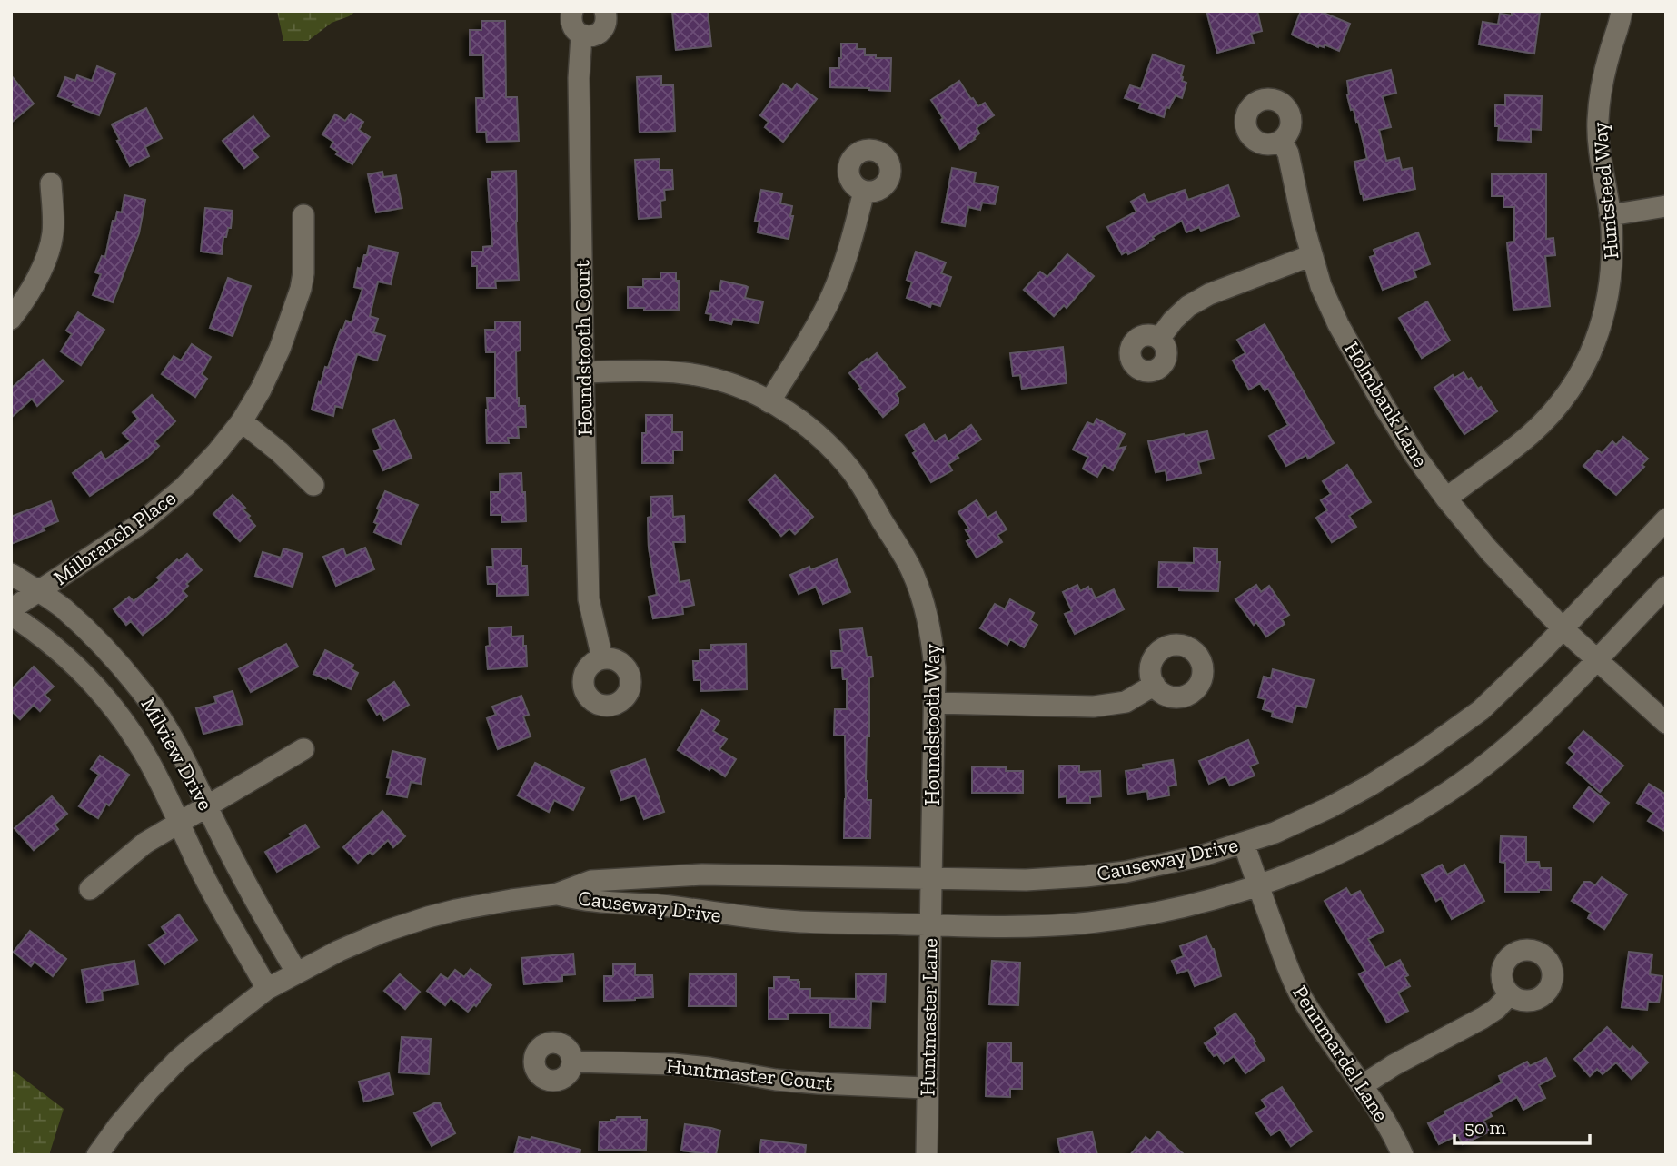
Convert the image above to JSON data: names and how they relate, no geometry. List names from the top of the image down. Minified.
{"streets":{"street":["Huntsteed Way","Houndstooth Court","Holmbank Lane","Milbranch Place","Houndstooth Way","Milview Drive","Causeway Drive","Huntmaster Lane","Pennmardel Lane","Huntmaster Court"]},"crossings":[["Huntsteed Way","Holmbank Lane"],["Houndstooth Court","Houndstooth Way"],["Holmbank Lane","Causeway Drive"],["Milbranch Place","Milview Drive"],["Houndstooth Way","Causeway Drive"],["Houndstooth Way","Huntmaster Lane"],["Milview Drive","Causeway Drive"],["Causeway Drive","Huntmaster Lane"],["Causeway Drive","Pennmardel Lane"],["Huntmaster Lane","Huntmaster Court"]],"scale_bar":"50 m"}
